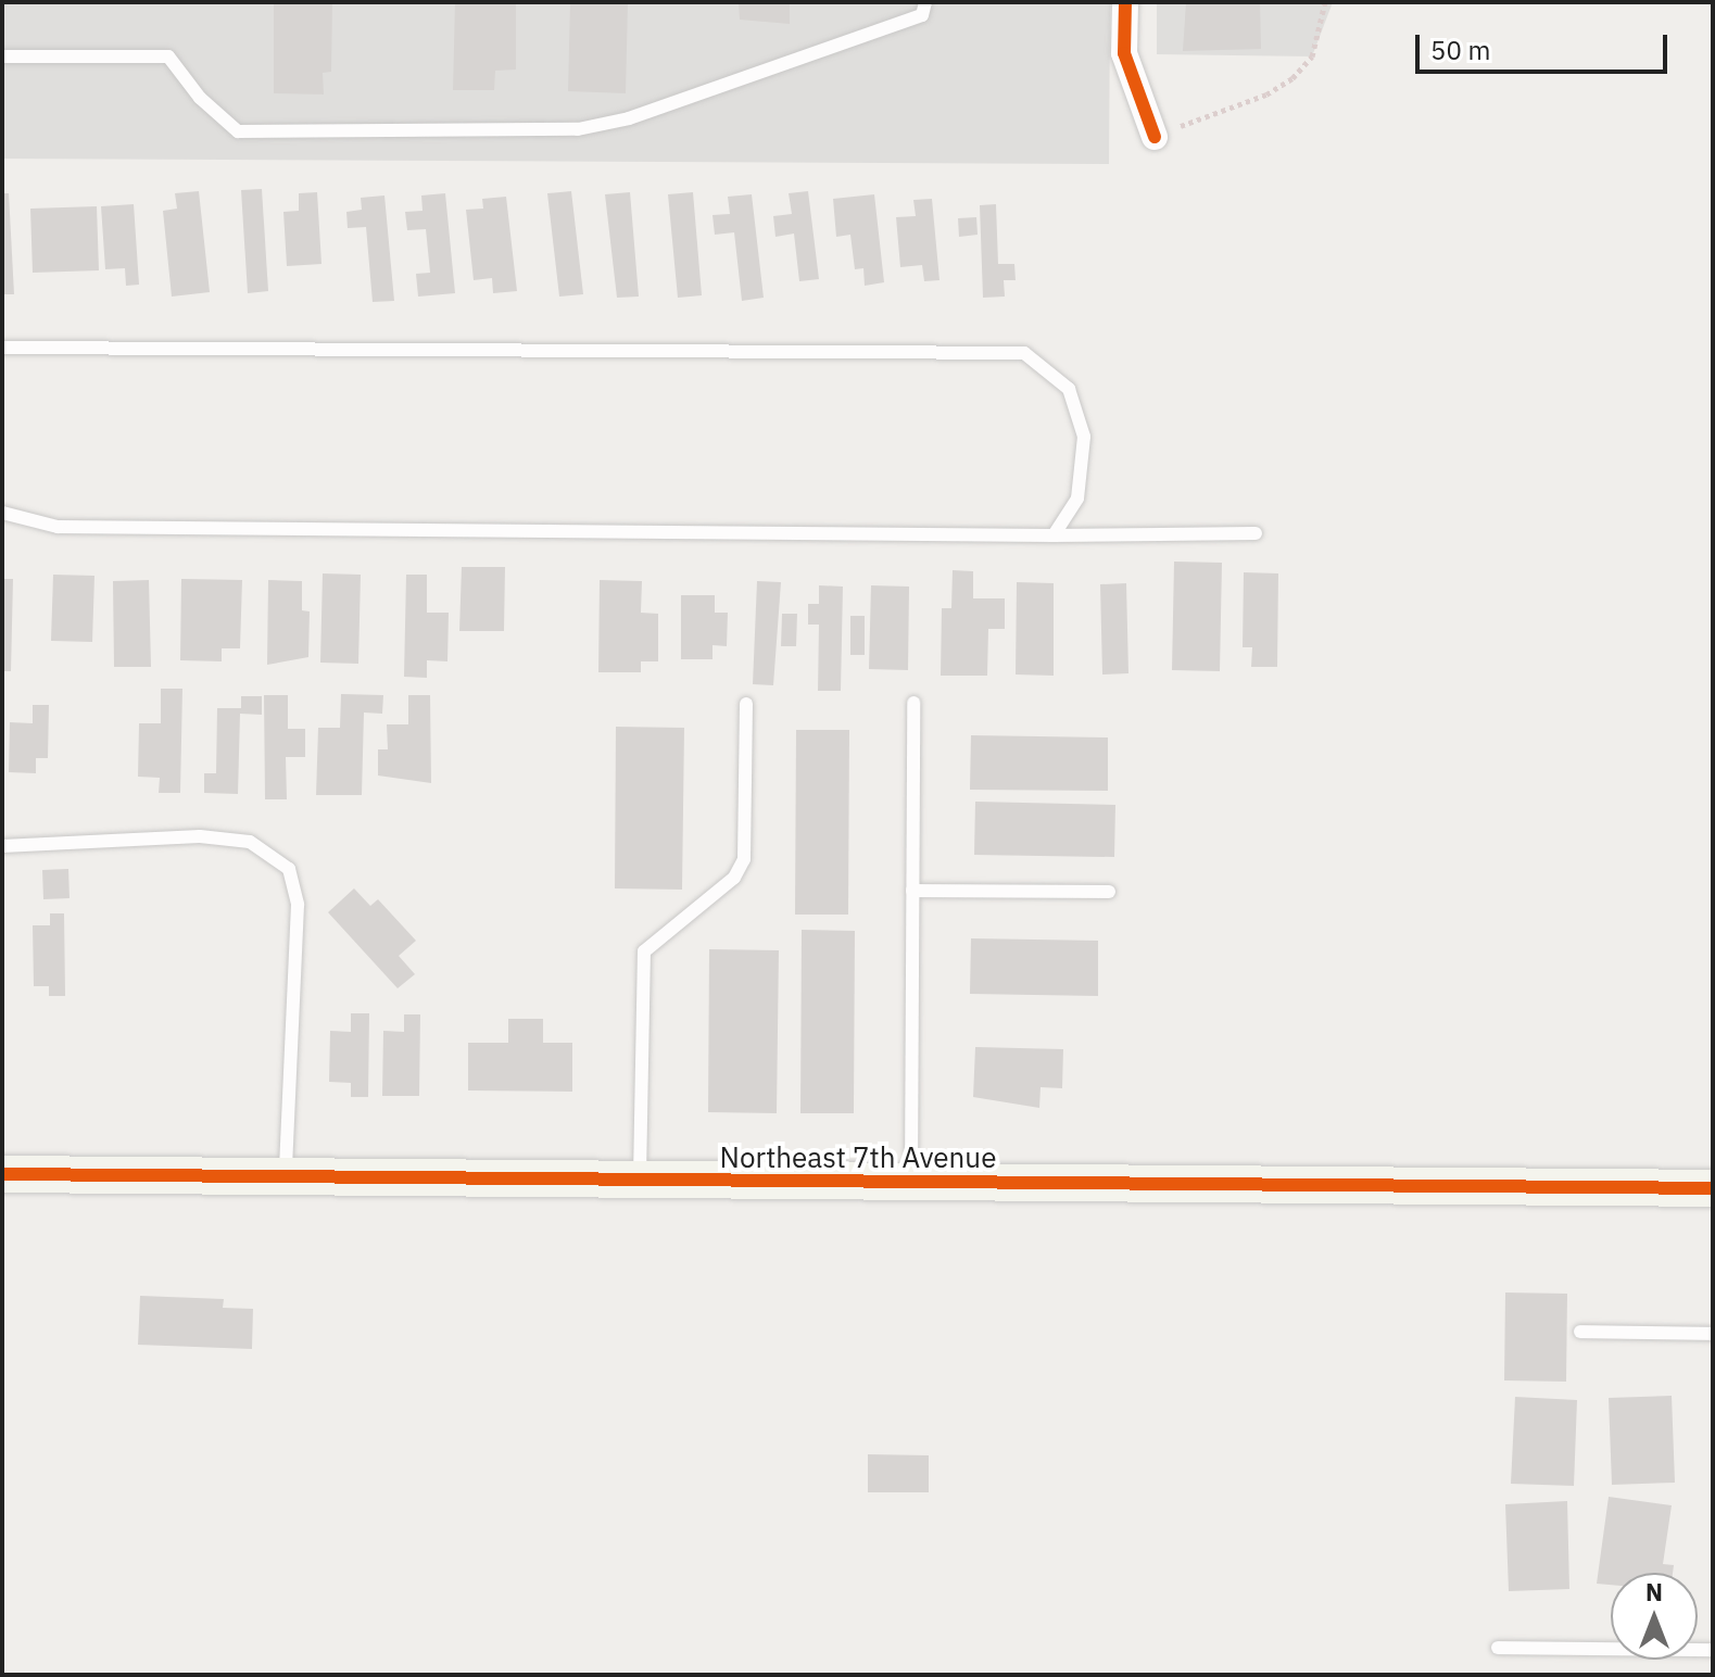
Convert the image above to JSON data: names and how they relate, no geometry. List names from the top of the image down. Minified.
{"streets":{"street":["Northeast 7th Avenue"]},"scale_bar":"50 m","north":"top"}
